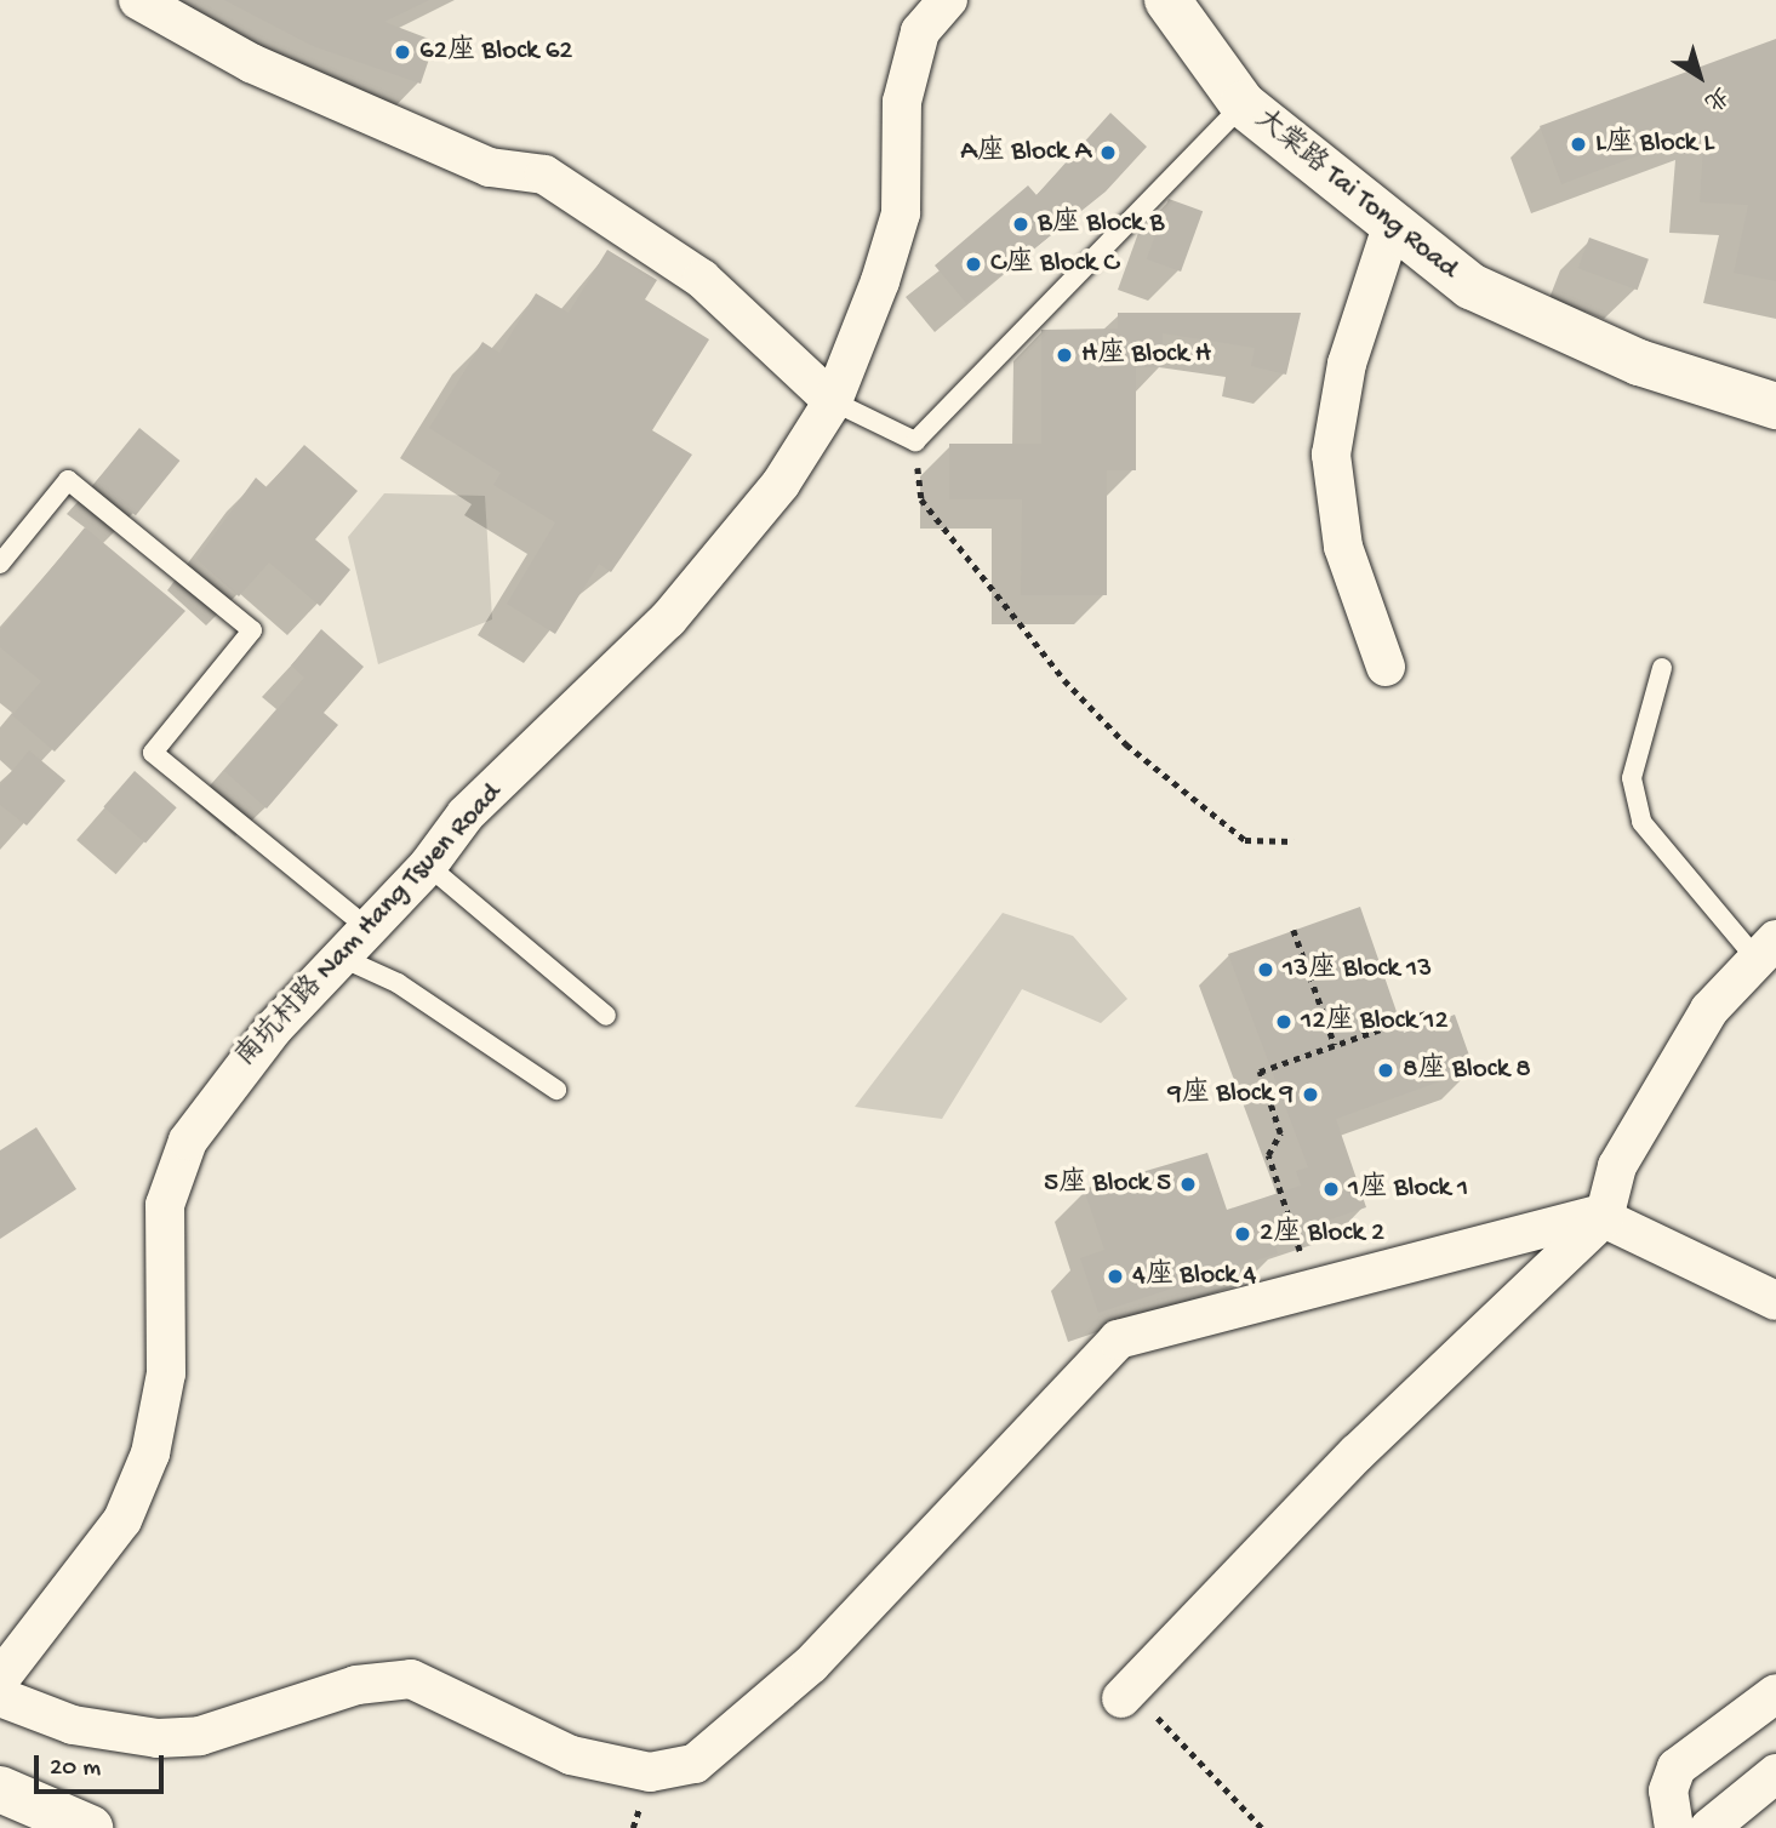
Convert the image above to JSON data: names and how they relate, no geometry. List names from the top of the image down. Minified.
{"streets":{"street":["大棠路 Tai Tong Road","南坑村路 Nam Hang Tsuen Road"]},"places":["62座 Block 62","L座 Block L","A座 Block A","B座 Block B","C座 Block C","H座 Block H","13座 Block 13","12座 Block 12","8座 Block 8","9座 Block 9","5座 Block 5","1座 Block 1","2座 Block 2","4座 Block 4"],"scale_bar":"20 m","north":"bottom right"}
